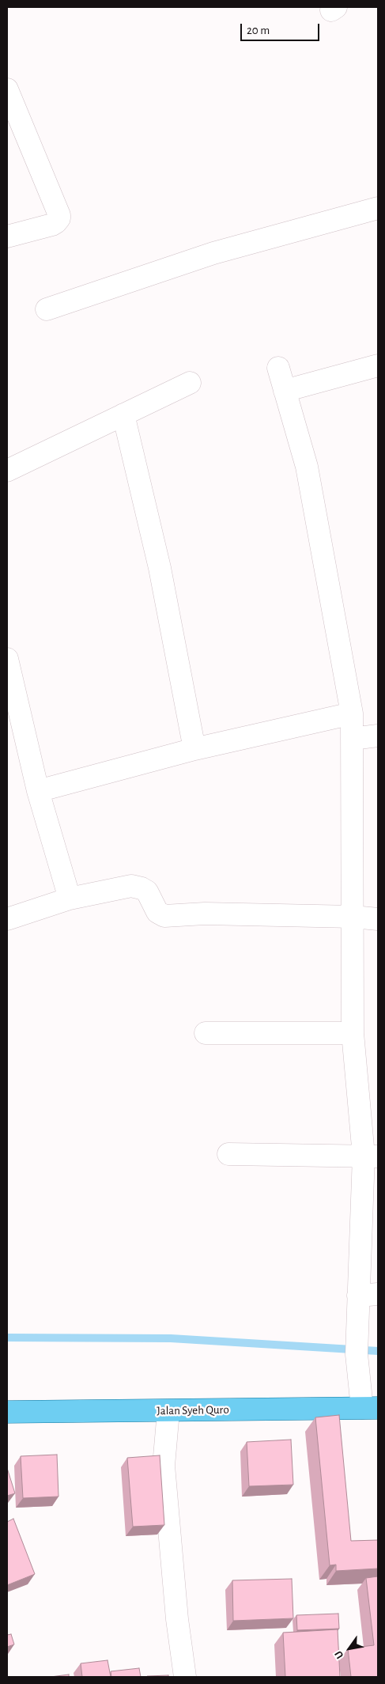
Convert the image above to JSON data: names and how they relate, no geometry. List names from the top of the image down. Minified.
{"streets":{"main road":["Jalan Syeh Quro"]},"scale_bar":"20 m","north":"bottom left"}
